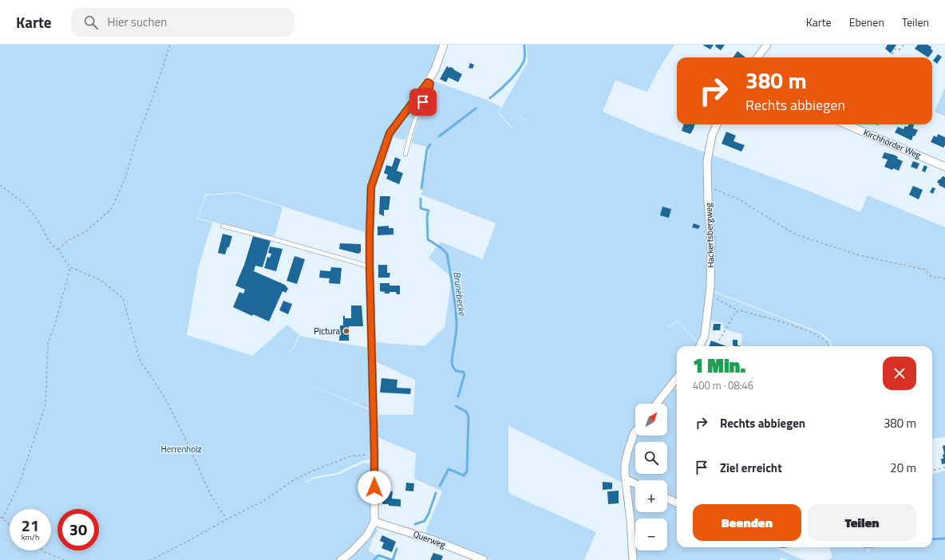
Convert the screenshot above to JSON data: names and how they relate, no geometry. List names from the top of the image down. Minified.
{"streets":{"street":["Kirchhörder Weg","Hackertsbergweg","Querweg"]},"water":["Brunebecke"],"parks":["Herrenholz"],"places":["Pictura"],"north":"top right","page":{"header":"Karte","search":"Hier suchen","nav":["Karte","Ebenen","Teilen"],"turn":["380 m","Rechts abbiegen"],"heading":["1 Min.","400 m · 08:46"],"list":[{"name":"Rechts abbiegen","value":"380 m"},{"name":"Ziel erreicht","value":"20 m"}],"map_buttons":["+","−"],"buttons":["Beenden","Teilen"],"speed":"21 km/h","limit":"30"}}
